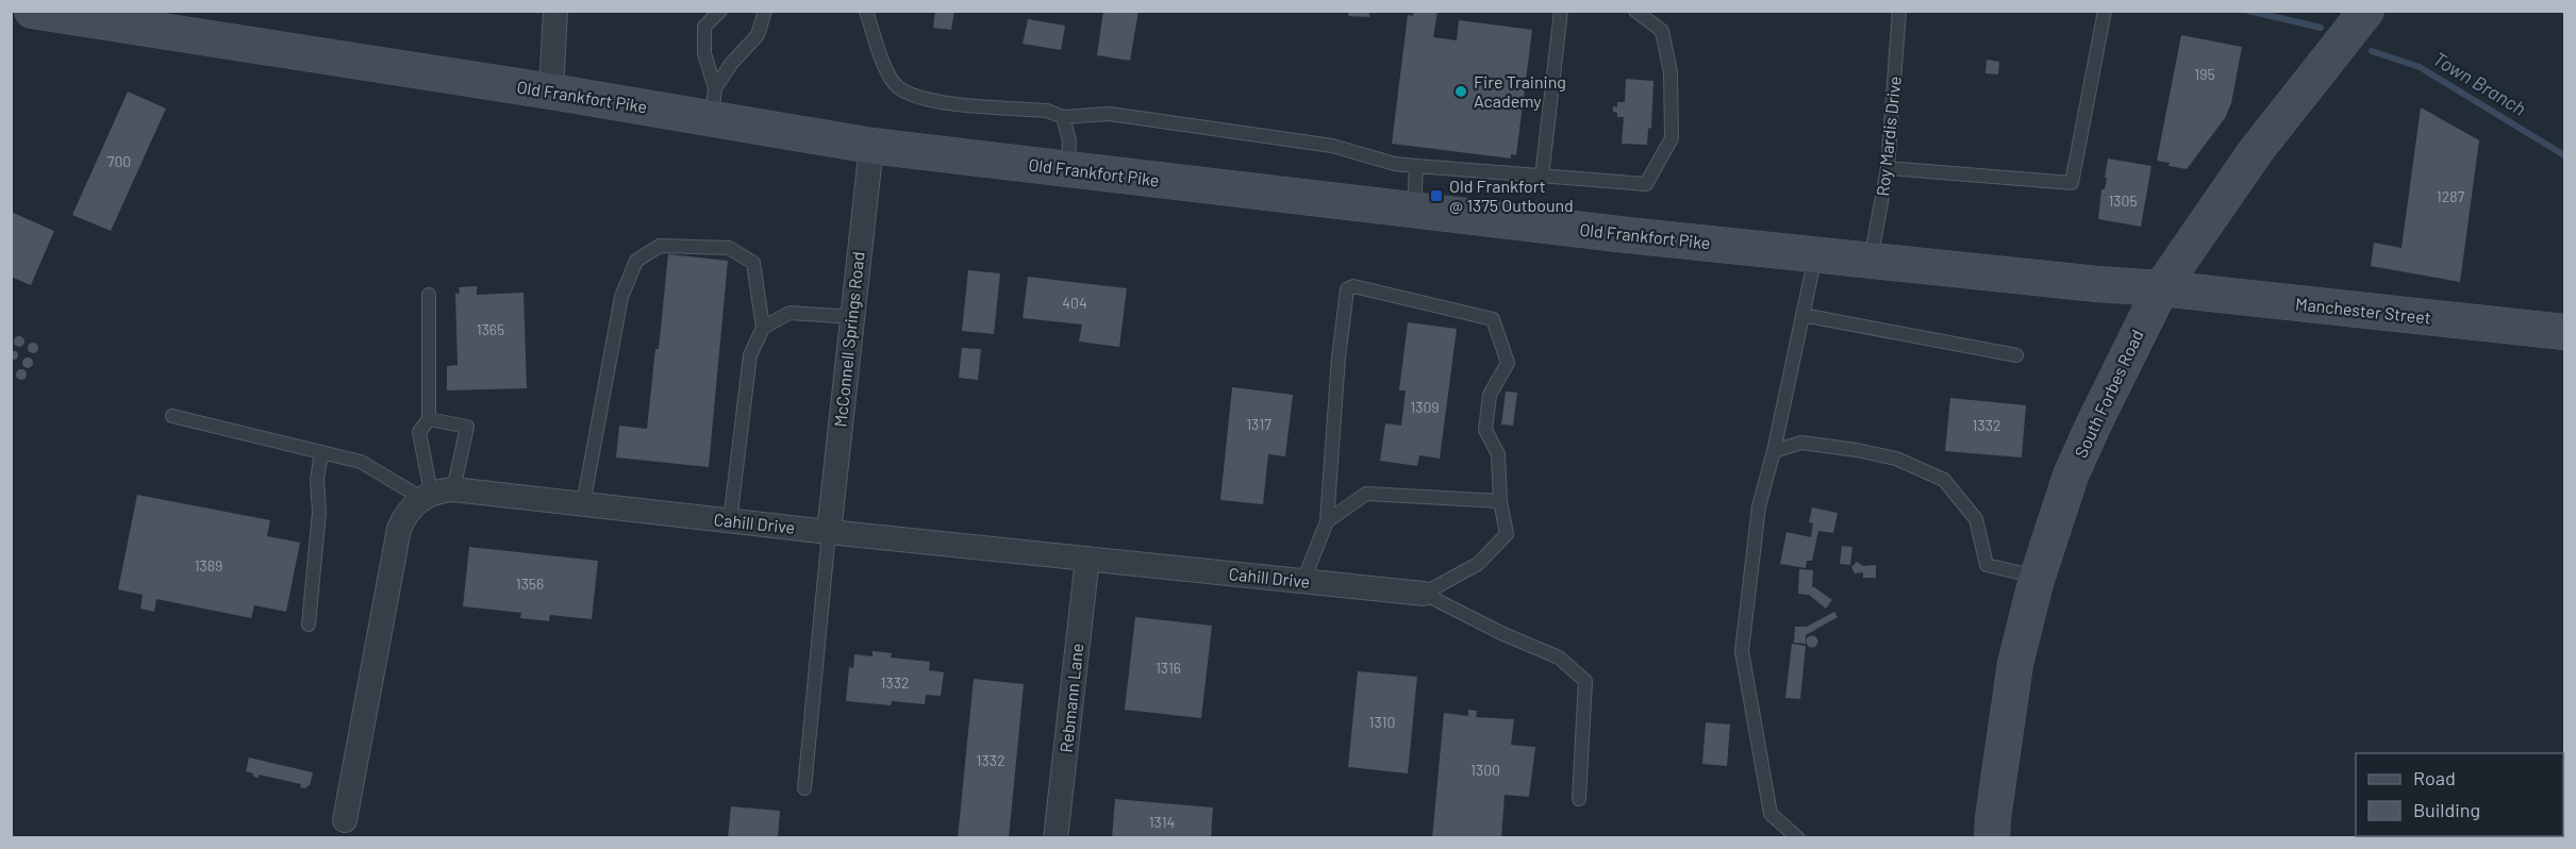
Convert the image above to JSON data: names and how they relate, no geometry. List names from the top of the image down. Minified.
{"streets":{"main road":["Old Frankfort Pike","Manchester Street","South Forbes Road"],"street":["McConnell Springs Road","Cahill Drive","Rebmann Lane"],"lane":["Roy Mardis Drive"]},"crossings":[["Old Frankfort Pike","Roy Mardis Drive"],["Old Frankfort Pike","Manchester Street"],["Old Frankfort Pike","McConnell Springs Road"],["Old Frankfort Pike","South Forbes Road"],["Manchester Street","South Forbes Road"],["McConnell Springs Road","Cahill Drive"],["Cahill Drive","Rebmann Lane"]],"water":["Town Branch"],"places":{"other":["Fire Training Academy"],"transit":["Old Frankfort @ 1375 Outbound"]},"house_numbers":["195","700","1287","1305","404","1365","1309","1317","1332","1389","1356","1316","1332","1310","1332","1300","1314"],"legend":["Road","Building"]}
